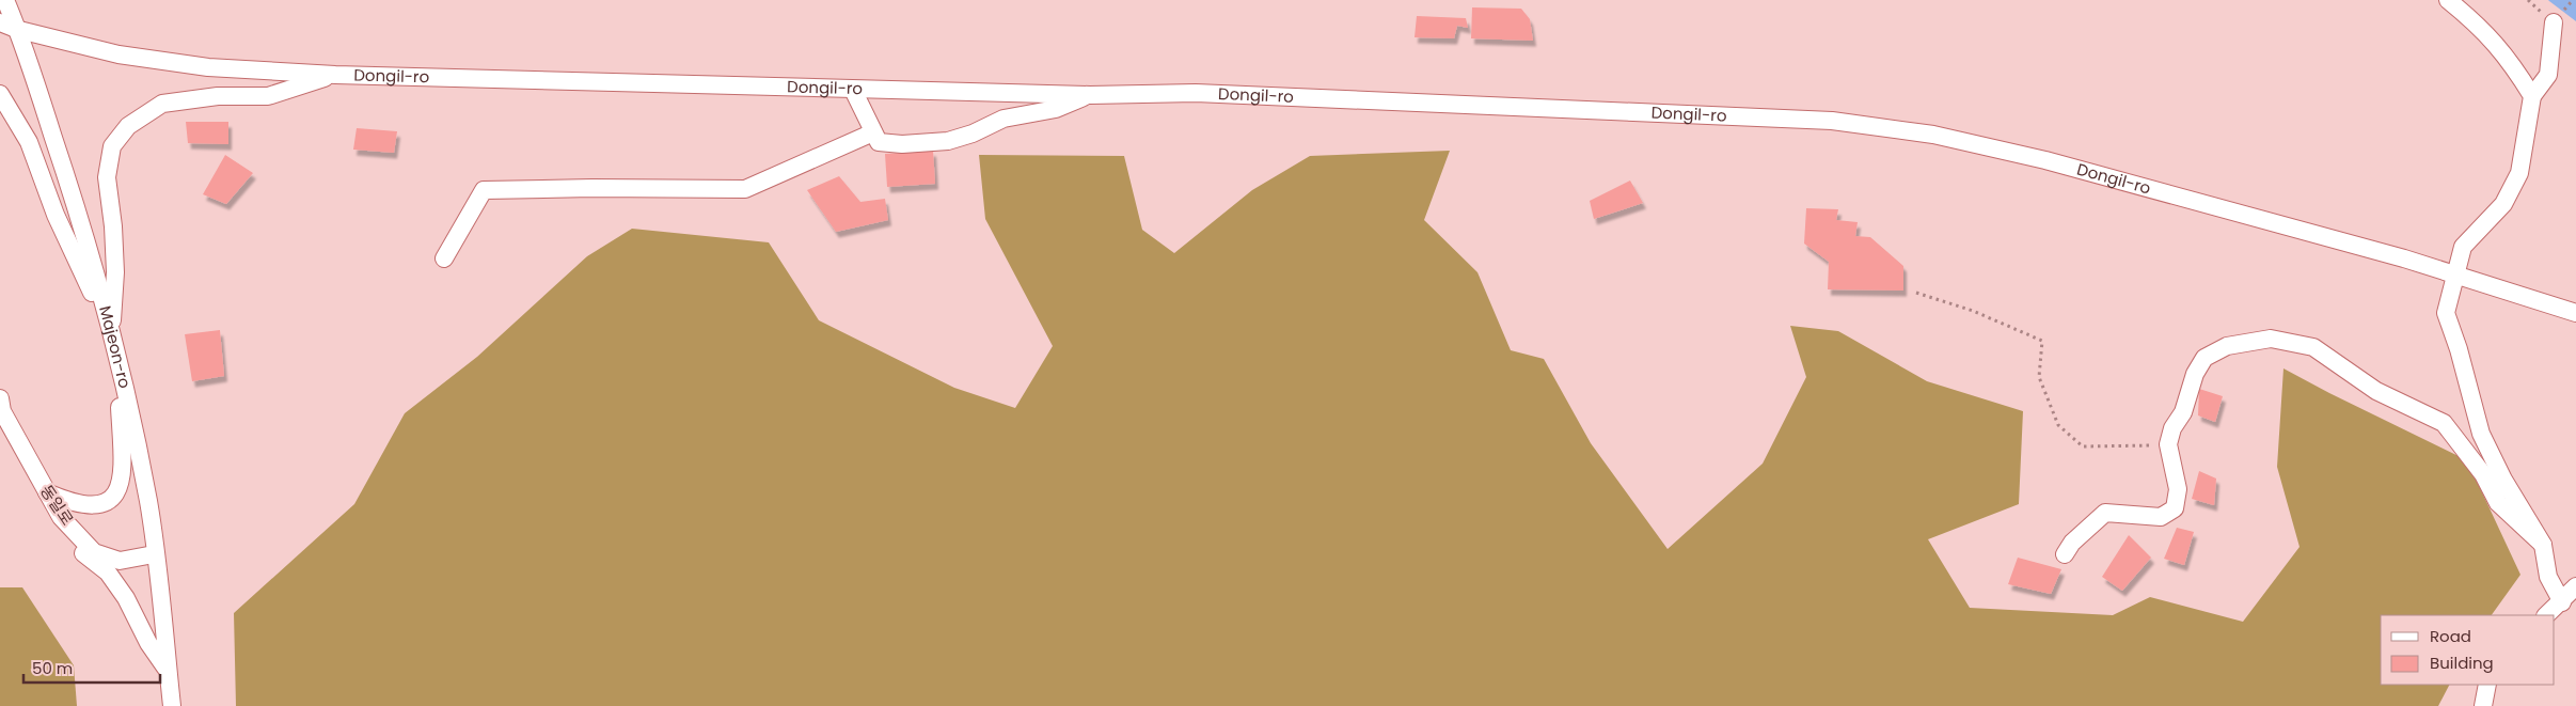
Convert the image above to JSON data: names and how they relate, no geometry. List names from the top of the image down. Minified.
{"streets":{"street":["Dongil-ro","Majeon-ro","동일로"]},"crossings":[["Dongil-ro","Majeon-ro"],["Majeon-ro","동일로"]],"legend":["Road","Building"],"scale_bar":"50 m"}
